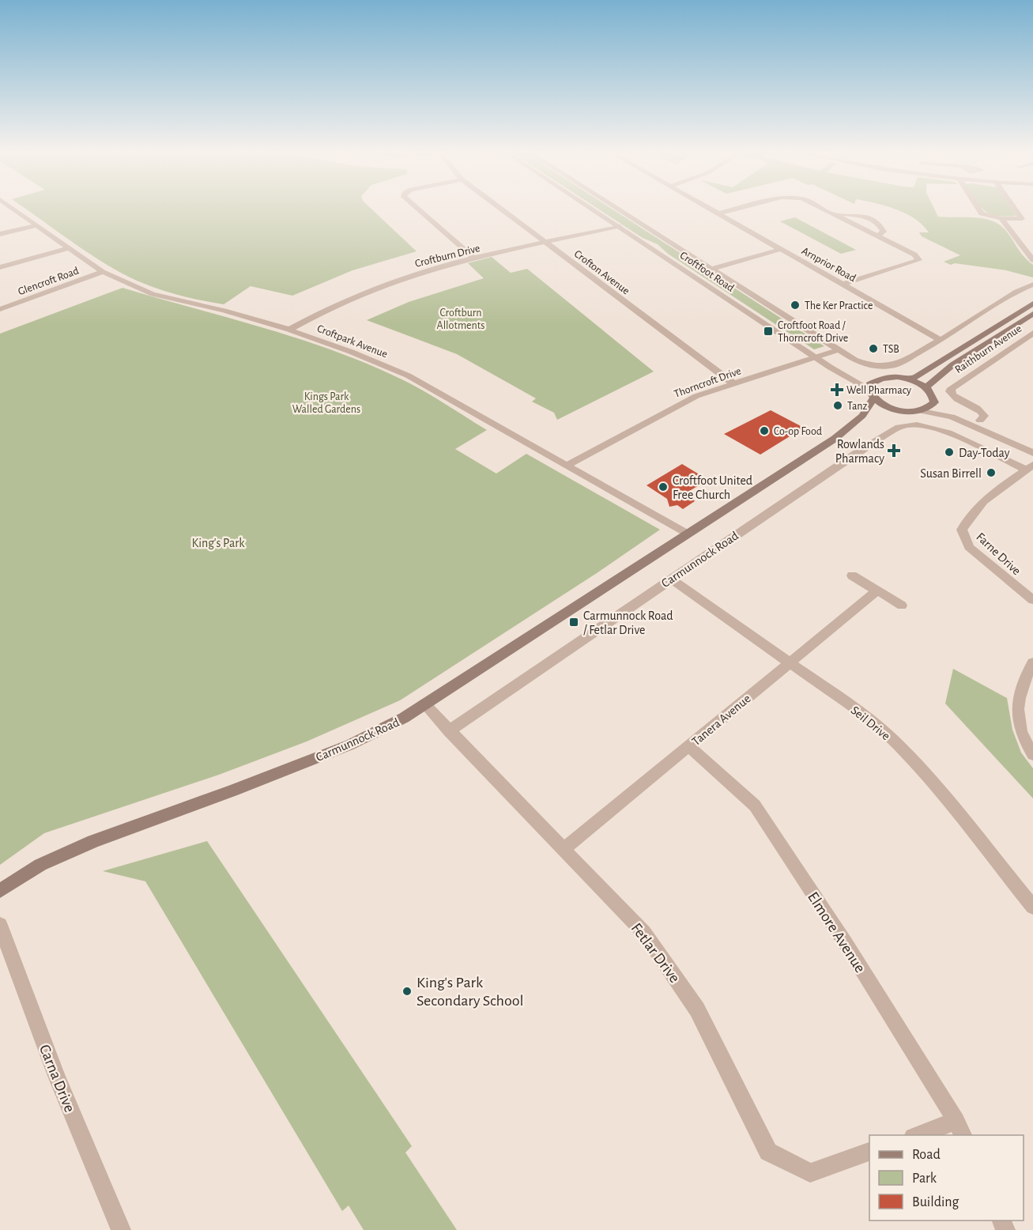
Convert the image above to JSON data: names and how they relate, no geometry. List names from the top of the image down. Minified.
{"streets":{"main road":["Carmunnock Road"],"street":["Croftburn Drive","Arnprior Road","Croftfoot Road","Crofton Avenue","Glencroft Road","Croftpark Avenue","Raithburn Avenue","Thorncroft Drive","Farne Drive","Tanera Avenue","Seil Drive","Elmore Avenue","Fetlar Drive","Carna Drive"]},"crossings":[["Croftburn Drive","Croftfoot Road"],["Croftburn Drive","Crofton Avenue"],["Croftburn Drive","Croftpark Avenue"],["Arnprior Road","Croftfoot Road"],["Croftfoot Road","Thorncroft Drive"],["Crofton Avenue","Thorncroft Drive"],["Glencroft Road","Croftpark Avenue"],["Croftpark Avenue","Thorncroft Drive"],["Croftpark Avenue","Carmunnock Road"],["Farne Drive","Carmunnock Road"],["Carmunnock Road","Seil Drive"],["Carmunnock Road","Fetlar Drive"],["Tanera Avenue","Seil Drive"],["Tanera Avenue","Elmore Avenue"],["Tanera Avenue","Fetlar Drive"]],"parks":["Croftburn Allotments","Kings Park Walled Gardens","King's Park"],"places":{"other":["The Ker Practice","TSB","Tanz","Co-op Food","Day-Today","Susan Birrell","Croftfoot United Free Church","King's Park Secondary School"],"transit":["Croftfoot Road / Thorncroft Drive","Carmunnock Road / Fetlar Drive"],"health":["Well Pharmacy","Rowlands Pharmacy"]},"legend":["Road","Park","Building"]}
